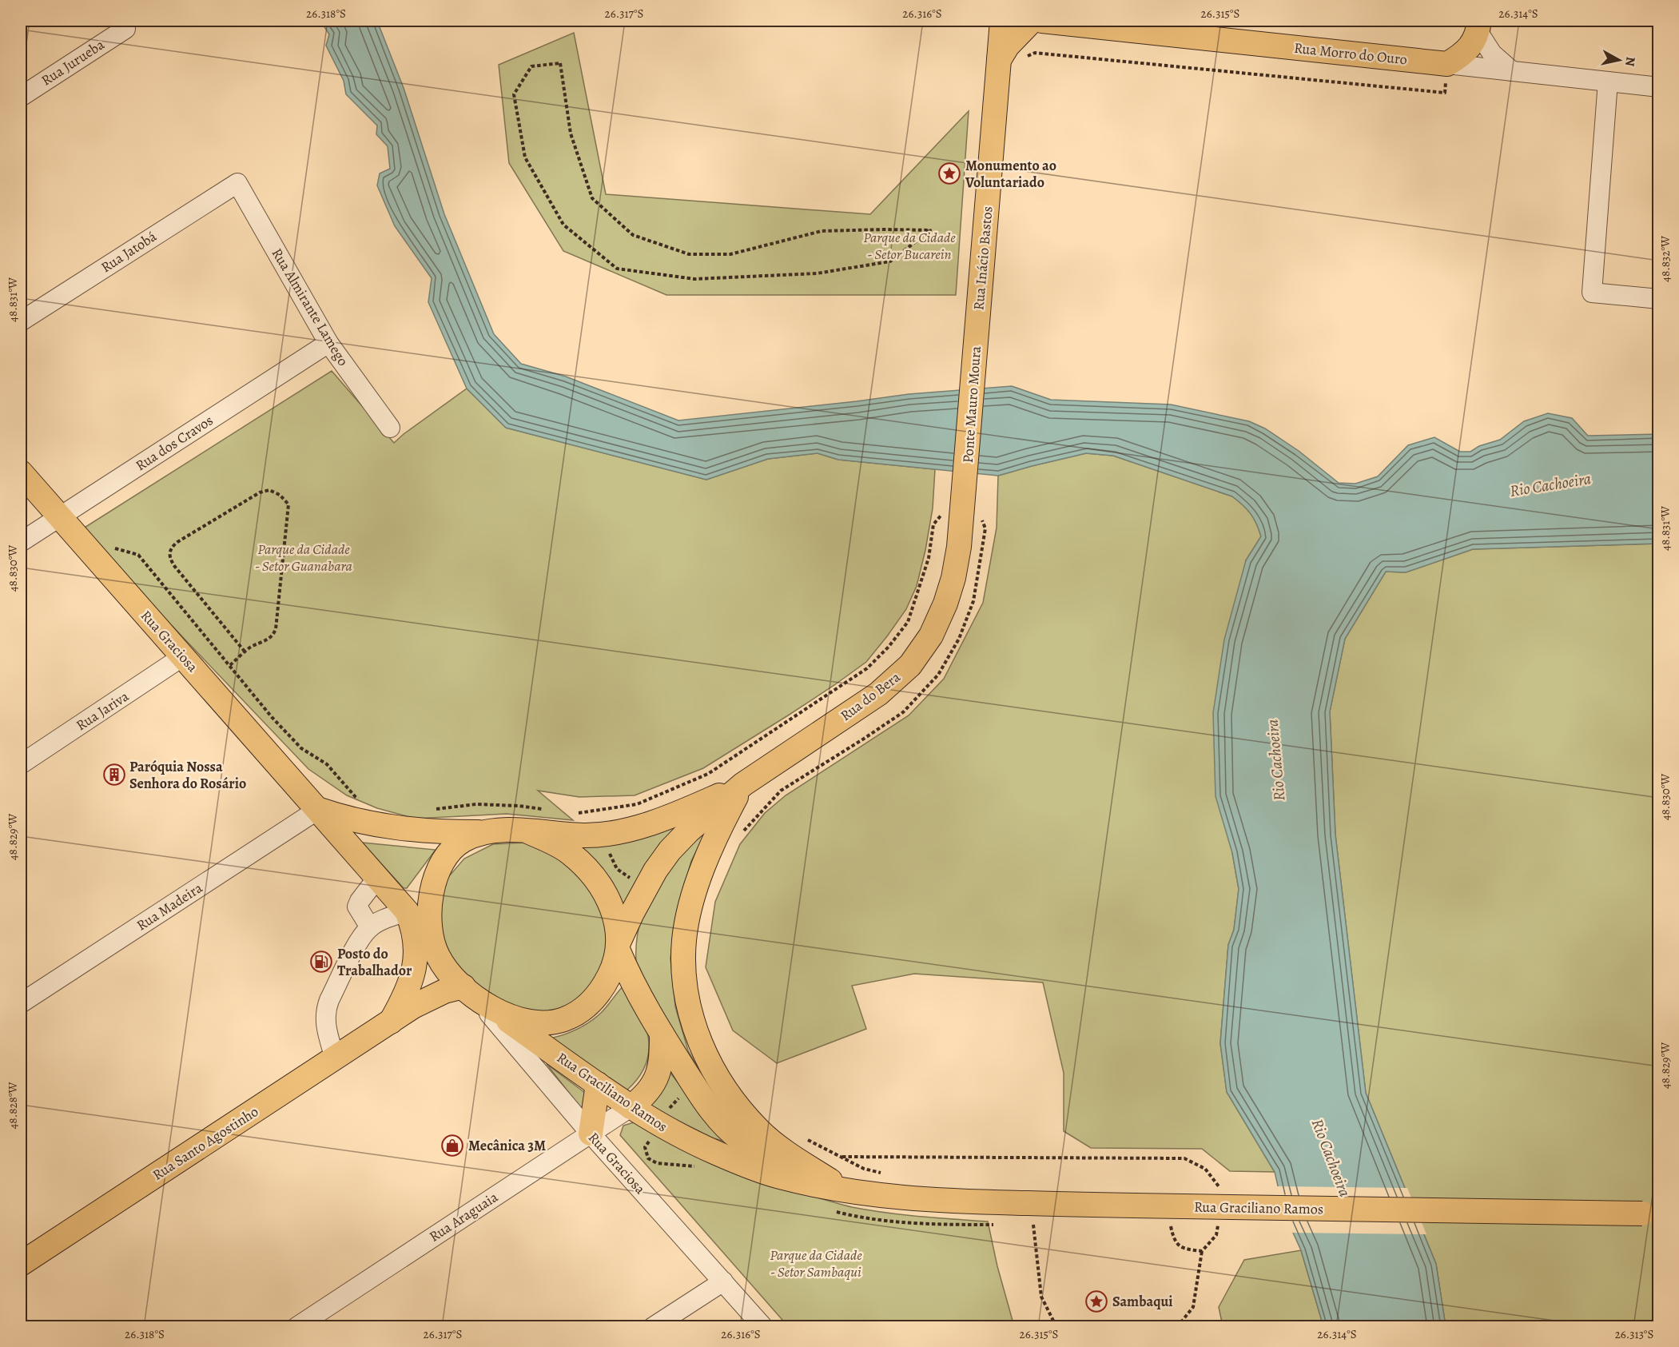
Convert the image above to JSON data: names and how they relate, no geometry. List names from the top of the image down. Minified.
{"streets":{"main road":["Rua Morro do Ouro","Rua Inácio Bastos","Ponte Mauro Moura","Rua Graciosa","Rua do Bera","Rua Graciliano Ramos","Rua Santo Agostinho"],"street":["Rua Jurueba","Rua Jatobá","Rua Almirante Lamego","Rua dos Cravos","Rua Jariva","Rua Madeira","Rua Araguaia"]},"crossings":[["Rua Jatobá","Rua Almirante Lamego"],["Rua Inácio Bastos","Ponte Mauro Moura"],["Rua Almirante Lamego","Rua dos Cravos"],["Ponte Mauro Moura","Rua do Bera"],["Rua dos Cravos","Rua Graciosa"],["Rua Graciosa","Rua do Bera"],["Rua Graciosa","Rua Jariva"],["Rua Graciosa","Rua Madeira"],["Rua Graciosa","Rua Graciliano Ramos"],["Rua Graciosa","Rua Santo Agostinho"],["Rua Graciosa","Rua Araguaia"],["Rua do Bera","Rua Graciliano Ramos"],["Rua do Bera","Rua Santo Agostinho"],["Rua Graciliano Ramos","Rua Santo Agostinho"],["Rua Graciliano Ramos","Rua Araguaia"]],"water":["Rio Cachoeira"],"parks":["Parque da Cidade - Setor Bucarein","Parque da Cidade - Setor Guanabara","Parque da Cidade - Setor Sambaqui"],"places":{"place":["Monumento ao Voluntariado","Sambaqui"],"building":["Paróquia Nossa Senhora do Rosário"],"fuel station":["Posto do Trabalhador"],"shop":["Mecânica 3M"]},"north":"right","coordinates":["26.318°S","26.317°S","26.316°S","26.315°S","26.314°S","48.832°W","48.831°W","48.830°W","48.829°W","48.828°W","26.313°S"]}
